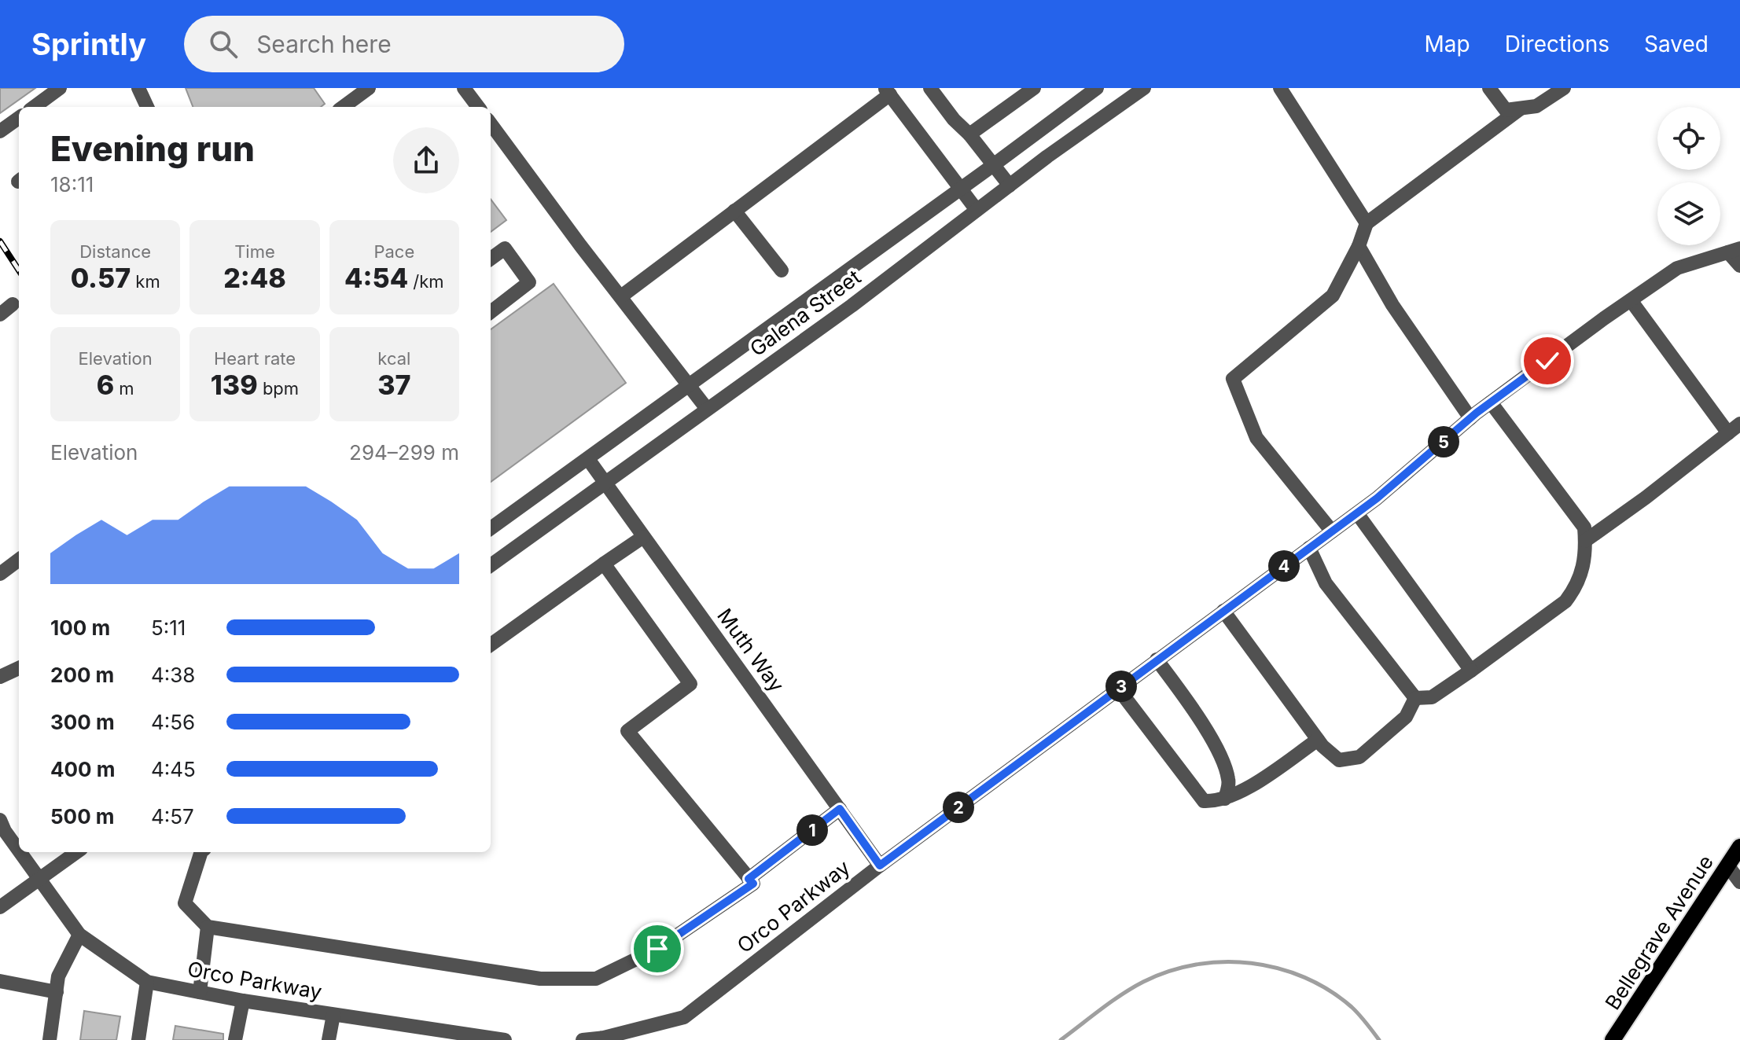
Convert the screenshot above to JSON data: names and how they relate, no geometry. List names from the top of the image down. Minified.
{"streets":{"main road":["Bellegrave Avenue"],"street":["Galena Street","Muth Way","Orco Parkway"]},"crossings":[["Galena Street","Muth Way"],["Muth Way","Orco Parkway"]],"page":{"header":"Sprintly","search":"Search here","nav":["Map","Directions","Saved"],"heading":["Evening run","18:11"],"stats":[["Distance","0.57 km"],["Time","2:48"],["Pace","4:54 /km"],["Elevation","6 m"],["Heart rate","139 bpm"],["kcal","37"]],"pins":["5","4","3","2","1"],"chart":["Elevation","294–299 m"],"list":[{"name":"100 m","note":"5:11"},{"name":"200 m","note":"4:38"},{"name":"300 m","note":"4:56"},{"name":"400 m","note":"4:45"},{"name":"500 m","note":"4:57"}]}}
